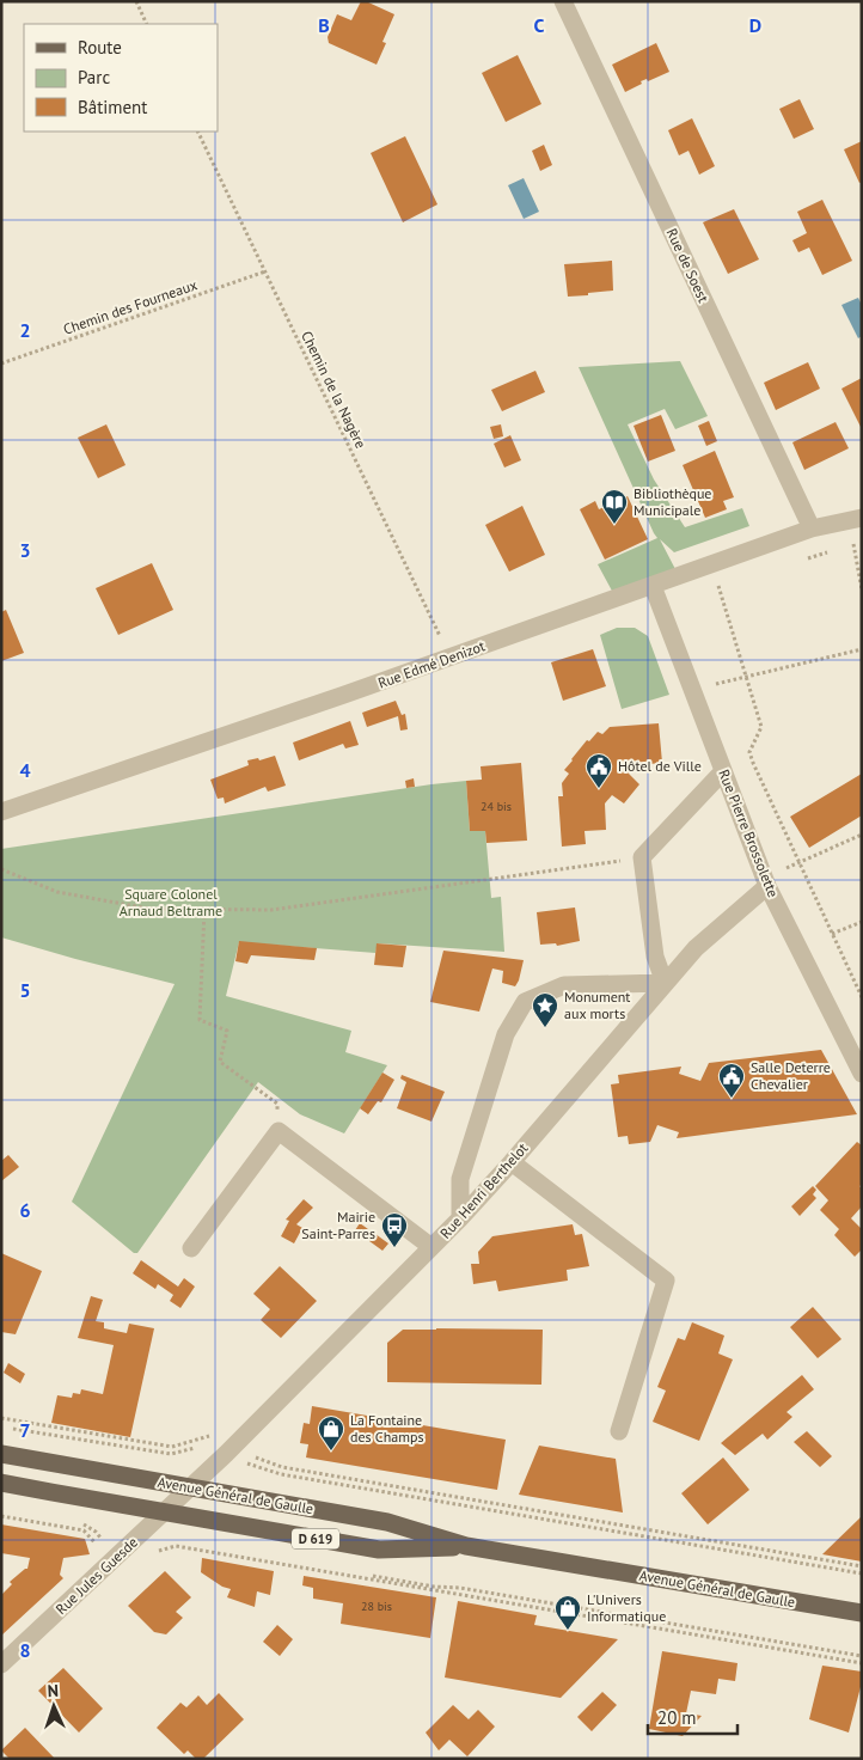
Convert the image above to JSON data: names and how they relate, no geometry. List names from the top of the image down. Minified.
{"streets":{"main road":["Avenue Général de Gaulle","D 619"],"street":["Rue de Soest","Rue Edmé Denizot","Rue Pierre Brossolette","Rue Henri Berthelot","Rue Jules Guesde"],"path":["Chemin des Fourneaux","Chemin de la Nagère"]},"crossings":[["Rue de Soest","Rue Edmé Denizot"],["Chemin des Fourneaux","Chemin de la Nagère"],["Chemin de la Nagère","Rue Edmé Denizot"],["Rue Edmé Denizot","Rue Pierre Brossolette"],["Rue Pierre Brossolette","Rue Henri Berthelot"],["Rue Henri Berthelot","Avenue Général de Gaulle"],["Rue Henri Berthelot","Rue Jules Guesde"],["Avenue Général de Gaulle","Rue Jules Guesde"]],"parks":["Square Colonel Arnaud Beltrame"],"places":{"library":["Bibliothèque Municipale"],"public building":["Hôtel de Ville","Salle Deterre Chevalier"],"place":["Monument aux morts"],"bus stop":["Mairie Saint-Parres"],"shop":["La Fontaine des Champs","L'Univers Informatique"]},"house_numbers":["24 bis","28 bis"],"legend":["Route","Parc","Bâtiment"],"scale_bar":"20 m","north":"top","grid":{"columns":["B","C","D"],"rows":["2","3","4","5","6","7","8"]}}
